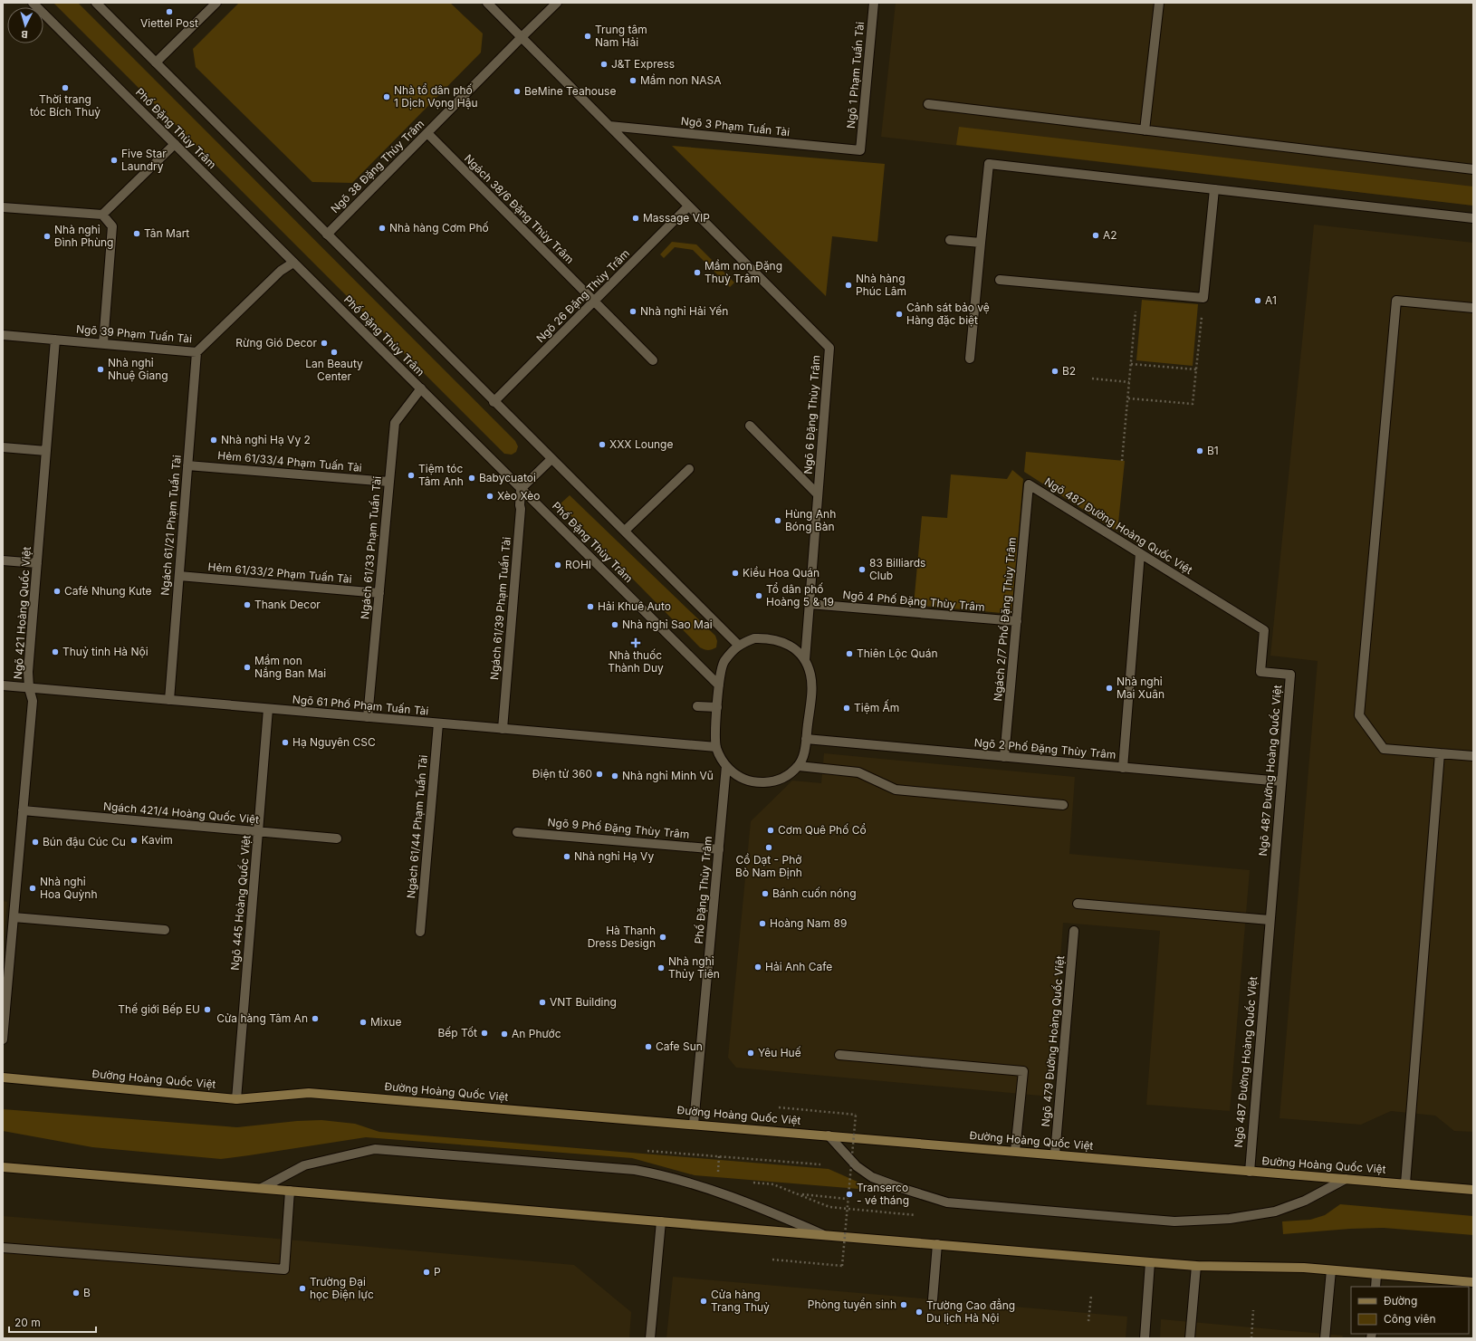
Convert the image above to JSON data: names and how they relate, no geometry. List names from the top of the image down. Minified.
{"streets":{"main road":["Đường Hoàng Quốc Việt"],"street":["Ngõ 1 Phạm Tuấn Tài","Ngõ 3 Phạm Tuấn Tài","Phố Đặng Thùy Trâm","Ngõ 38 Đặng Thùy Trâm","Ngách 38/6 Đặng Thùy Trâm","Ngõ 26 Đặng Thùy Trâm","Ngõ 39 Phạm Tuấn Tài","Ngõ 6 Đặng Thùy Trâm","Hẻm 61/33/4 Phạm Tuấn Tài","Ngách 61/21 Phạm Tuấn Tài","Ngõ 487 Đường Hoàng Quốc Việt","Ngách 61/33 Phạm Tuấn Tài","Hẻm 61/33/2 Phạm Tuấn Tài","Ngõ 4 Phố Đặng Thùy Trâm","Ngách 61/39 Phạm Tuấn Tài","Ngõ 421 Hoàng Quốc Việt","Ngách 2/7 Phố Đặng Thùy Trâm","Ngõ 61 Phố Phạm Tuấn Tài","Ngõ 2 Phố Đặng Thùy Trâm","Ngách 421/4 Hoàng Quốc Việt","Ngách 61/44 Phạm Tuấn Tài","Ngõ 9 Phố Đặng Thùy Trâm","Ngõ 445 Hoàng Quốc Việt","Ngõ 479 Đường Hoàng Quốc Việt"]},"crossings":[["Ngõ 1 Phạm Tuấn Tài","Ngõ 3 Phạm Tuấn Tài"],["Phố Đặng Thùy Trâm","Ngõ 39 Phạm Tuấn Tài"],["Phố Đặng Thùy Trâm","Ngõ 6 Đặng Thùy Trâm"],["Phố Đặng Thùy Trâm","Ngách 61/33 Phạm Tuấn Tài"],["Phố Đặng Thùy Trâm","Ngách 61/39 Phạm Tuấn Tài"],["Phố Đặng Thùy Trâm","Ngõ 61 Phố Phạm Tuấn Tài"],["Phố Đặng Thùy Trâm","Ngõ 2 Phố Đặng Thùy Trâm"],["Phố Đặng Thùy Trâm","Ngõ 9 Phố Đặng Thùy Trâm"],["Phố Đặng Thùy Trâm","Đường Hoàng Quốc Việt"],["Ngõ 38 Đặng Thùy Trâm","Ngách 38/6 Đặng Thùy Trâm"],["Ngách 38/6 Đặng Thùy Trâm","Ngõ 26 Đặng Thùy Trâm"],["Ngõ 26 Đặng Thùy Trâm","Ngõ 6 Đặng Thùy Trâm"],["Ngõ 39 Phạm Tuấn Tài","Ngách 61/21 Phạm Tuấn Tài"],["Ngõ 39 Phạm Tuấn Tài","Ngõ 421 Hoàng Quốc Việt"],["Ngõ 6 Đặng Thùy Trâm","Ngõ 4 Phố Đặng Thùy Trâm"],["Ngõ 6 Đặng Thùy Trâm","Ngõ 61 Phố Phạm Tuấn Tài"],["Ngõ 6 Đặng Thùy Trâm","Ngõ 2 Phố Đặng Thùy Trâm"],["Hẻm 61/33/4 Phạm Tuấn Tài","Ngách 61/21 Phạm Tuấn Tài"],["Hẻm 61/33/4 Phạm Tuấn Tài","Ngách 61/33 Phạm Tuấn Tài"],["Ngách 61/21 Phạm Tuấn Tài","Hẻm 61/33/2 Phạm Tuấn Tài"],["Ngách 61/21 Phạm Tuấn Tài","Ngõ 61 Phố Phạm Tuấn Tài"],["Ngõ 487 Đường Hoàng Quốc Việt","Ngách 2/7 Phố Đặng Thùy Trâm"],["Ngõ 487 Đường Hoàng Quốc Việt","Ngõ 2 Phố Đặng Thùy Trâm"],["Ngõ 487 Đường Hoàng Quốc Việt","Đường Hoàng Quốc Việt"],["Ngách 61/33 Phạm Tuấn Tài","Hẻm 61/33/2 Phạm Tuấn Tài"],["Ngách 61/33 Phạm Tuấn Tài","Ngõ 61 Phố Phạm Tuấn Tài"],["Ngõ 4 Phố Đặng Thùy Trâm","Ngách 2/7 Phố Đặng Thùy Trâm"],["Ngách 61/39 Phạm Tuấn Tài","Ngõ 61 Phố Phạm Tuấn Tài"],["Ngõ 421 Hoàng Quốc Việt","Ngõ 61 Phố Phạm Tuấn Tài"],["Ngõ 421 Hoàng Quốc Việt","Ngách 421/4 Hoàng Quốc Việt"],["Ngách 2/7 Phố Đặng Thùy Trâm","Ngõ 2 Phố Đặng Thùy Trâm"],["Ngõ 61 Phố Phạm Tuấn Tài","Ngõ 2 Phố Đặng Thùy Trâm"],["Ngõ 61 Phố Phạm Tuấn Tài","Ngách 61/44 Phạm Tuấn Tài"],["Ngõ 61 Phố Phạm Tuấn Tài","Ngõ 445 Hoàng Quốc Việt"],["Ngách 421/4 Hoàng Quốc Việt","Ngõ 445 Hoàng Quốc Việt"],["Ngõ 445 Hoàng Quốc Việt","Đường Hoàng Quốc Việt"],["Ngõ 479 Đường Hoàng Quốc Việt","Đường Hoàng Quốc Việt"]],"places":{"other":["Viettel Post","Trung tâm Nam Hải","J&T Express","Mầm non NASA","Thời trang tóc Bích Thuỷ","BeMine Teahouse","Nhà tổ dân phố 1 Dịch Vọng Hậu","Five Star Laundry","Massage VIP","Nhà hàng Cơm Phố","Tân Mart","A2","Nhà nghỉ Đình Phùng","Mầm non Đặng Thuỳ Trâm","Nhà hàng Phúc Lâm","A1","Nhà nghỉ Hải Yến","Cảnh sát bảo vệ Hàng đặc biệt","Rừng Gió Decor","Lan Beauty Center","Nhà nghỉ Nhuệ Giang","B2","Nhà nghỉ Hạ Vy 2","XXX Lounge","B1","Tiệm tóc Tâm Anh","Babycuatoi","Xèo Xèo","Hùng Anh Bóng Bàn","ROHI","83 Billiards Club","Kiều Hoa Quán","Café Nhung Kute","Tổ dân phố Hoàng 5 & 19","Thank Decor","Hải Khuê Auto","Nhà nghỉ Sao Mai","Thuỷ tinh Hà Nội","Thiên Lộc Quán","Mầm non Nắng Ban Mai","Nhà nghỉ Mai Xuân","Tiệm Ấm","Hạ Nguyên CSC","Điện tử 360","Nhà nghỉ Minh Vũ","Cơm Quê Phố Cổ","Kavim","Bún đậu Cúc Cu","Cồ Dạt - Phở Bò Nam Định","Nhà nghỉ Hạ Vy","Nhà nghỉ Hoa Quỳnh","Bánh cuốn nóng","Hoàng Nam 89","Hà Thanh Dress Design","Hải Anh Cafe","Nhà nghỉ Thủy Tiên","VNT Building","Thế giới Bếp EU","Cửa hàng Tâm An","Mixue","Bếp Tốt","An Phước","Cafe Sun","Yêu Huế","Transerco - vé tháng","P","Trường Đại học Điện lực","B","Cửa hàng Trang Thuỷ","Phòng tuyển sinh","Trường Cao đẳng Du lịch Hà Nội"],"health":["Nhà thuốc Thành Duy"]},"legend":["Đường","Công viên"],"scale_bar":"20 m","north":"bottom"}
